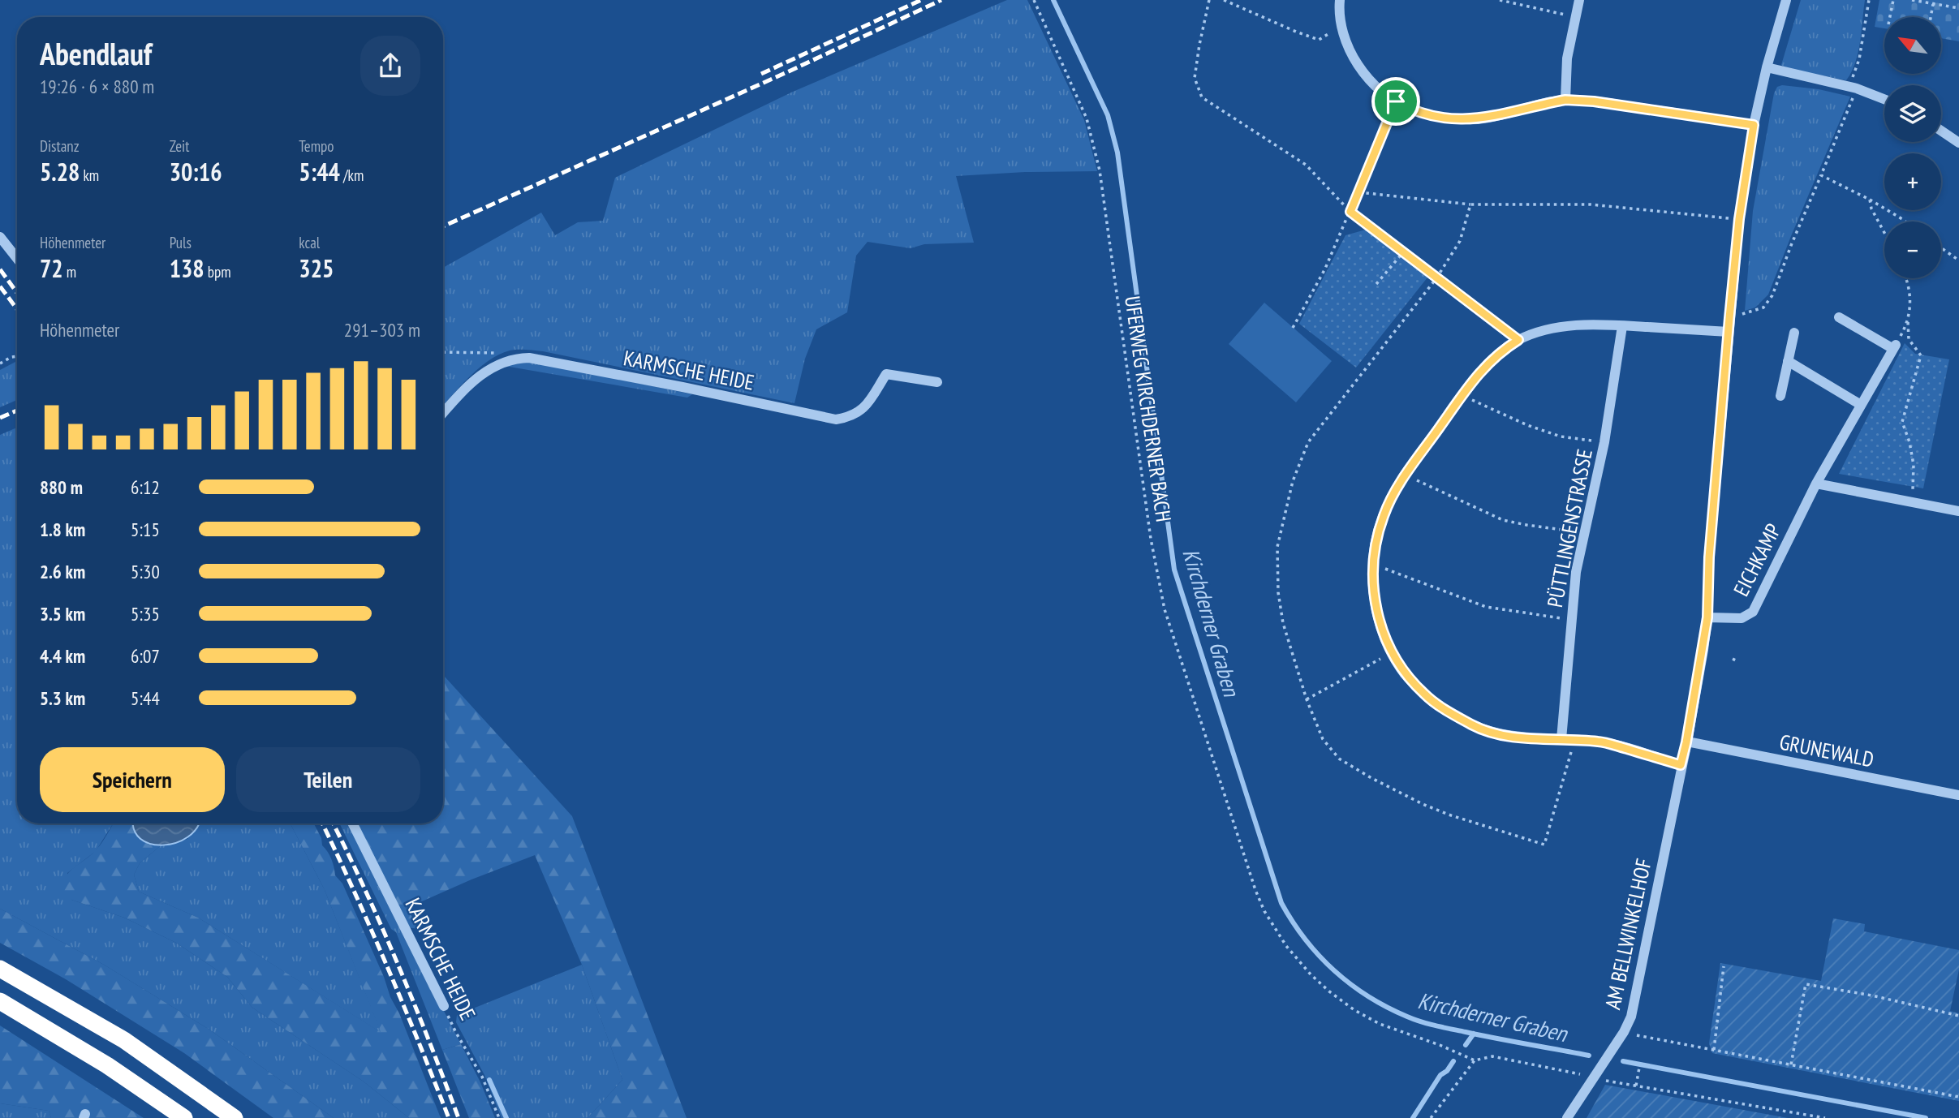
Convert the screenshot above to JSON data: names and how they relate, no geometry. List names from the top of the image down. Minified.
{"streets":{"street":["KARMSCHE HEIDE","PÜTTLINGENSTRASSE","EICHKAMP","GRUNEWALD","AM BELLWINKELHOF"],"path":["UFERWEG KIRCHDERNER BACH"]},"crossings":[["UFERWEG KIRCHDERNER BACH","AM BELLWINKELHOF"],["EICHKAMP","AM BELLWINKELHOF"],["GRUNEWALD","AM BELLWINKELHOF"]],"water":["Kirchderner Graben"],"north":"top left","page":{"map_buttons":["+","−"],"heading":["Abendlauf","19:26 · 6 × 880 m"],"stats":[["Distanz","5.28 km"],["Zeit","30:16"],["Tempo","5:44 /km"],["Höhenmeter","72 m"],["Puls","138 bpm"],["kcal","325"]],"chart":["Höhenmeter","291–303 m"],"list":[{"name":"880 m","note":"6:12"},{"name":"1.8 km","note":"5:15"},{"name":"2.6 km","note":"5:30"},{"name":"3.5 km","note":"5:35"},{"name":"4.4 km","note":"6:07"},{"name":"5.3 km","note":"5:44"}],"buttons":["Speichern","Teilen"]}}
